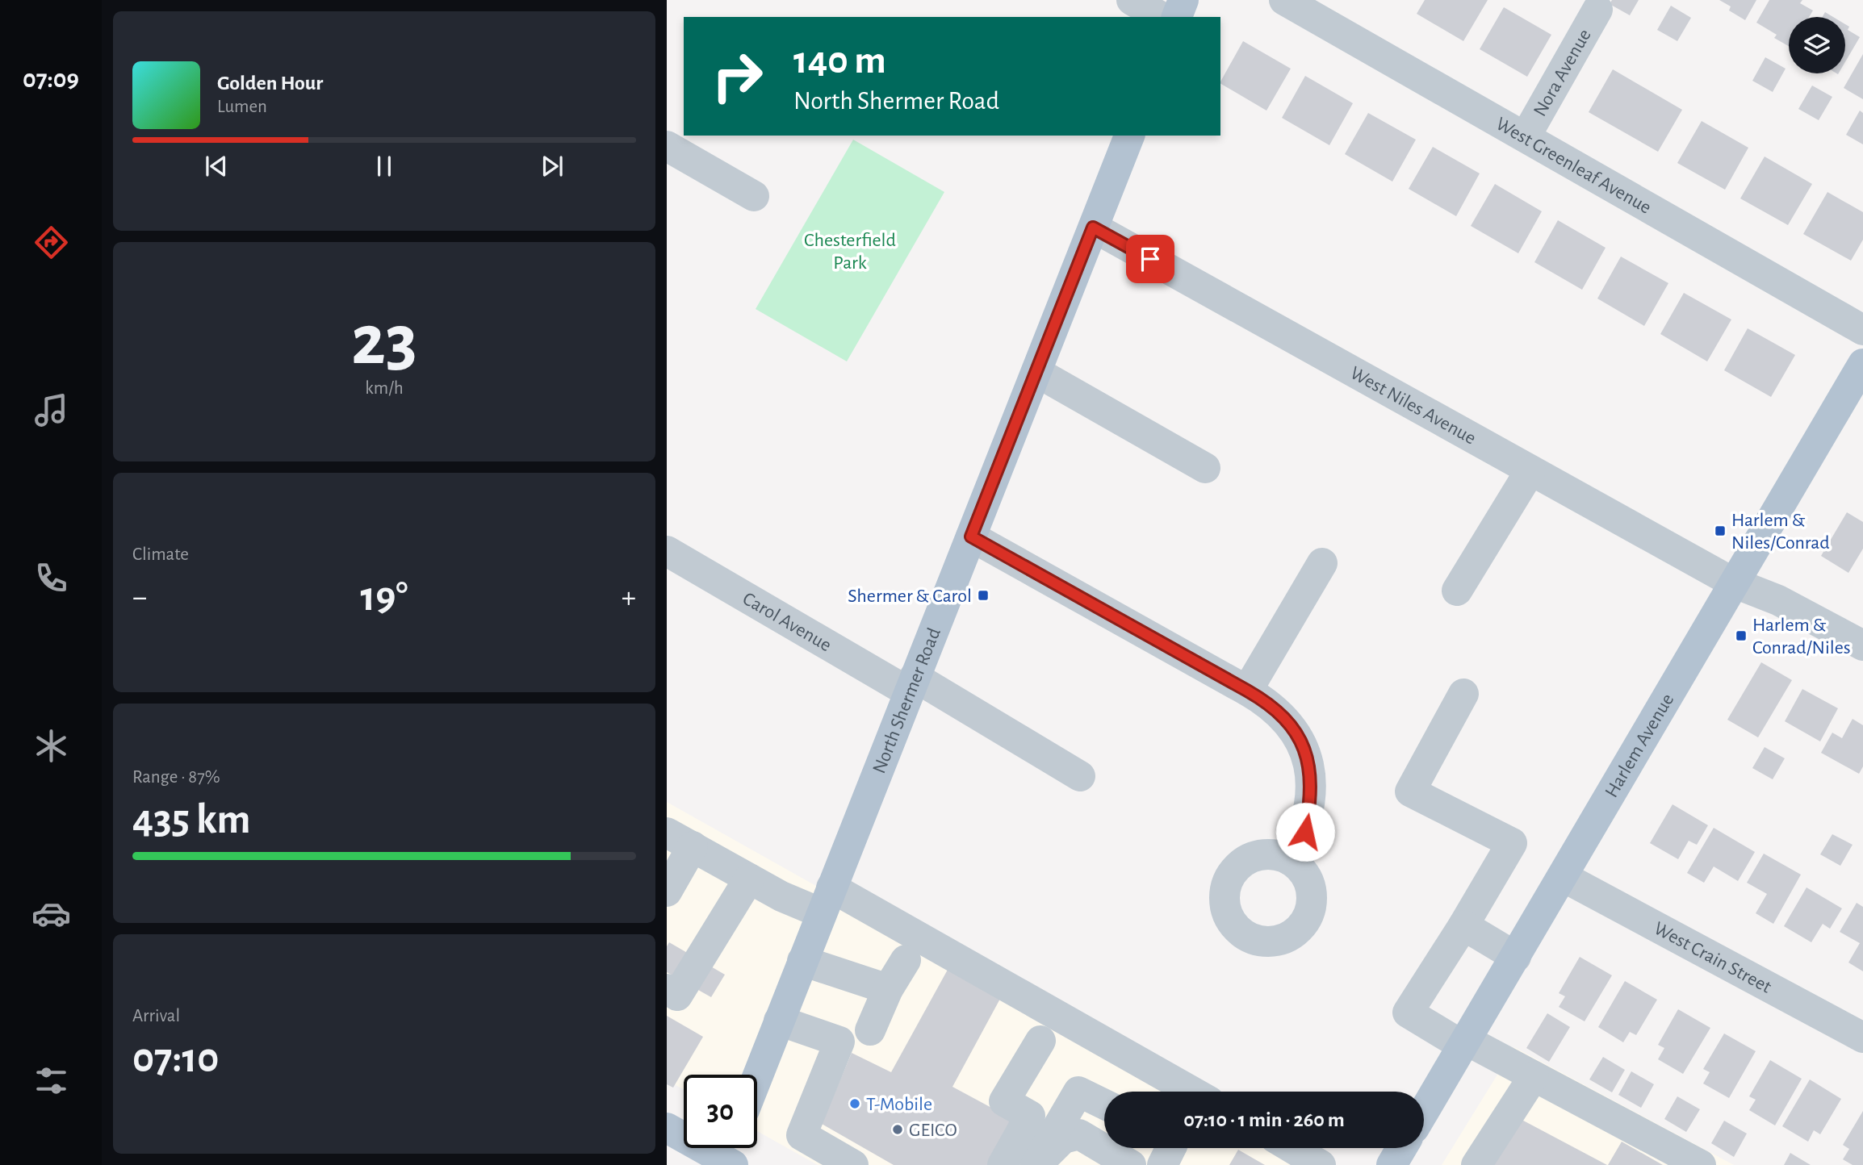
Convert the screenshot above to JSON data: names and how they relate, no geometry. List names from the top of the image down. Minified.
{"streets":{"main road":["North Shermer Road","Harlem Avenue"],"street":["Nora Avenue","West Greenleaf Avenue","West Niles Avenue","Carol Avenue","West Crain Street"]},"crossings":[["Nora Avenue","West Greenleaf Avenue"],["West Niles Avenue","North Shermer Road"],["West Niles Avenue","Harlem Avenue"],["Carol Avenue","North Shermer Road"],["Harlem Avenue","West Crain Street"]],"parks":["Chesterfield Park"],"places":{"transit":["Harlem & Niles/Conrad","Shermer & Carol","Harlem & Conrad/Niles"],"other":["T-Mobile","GEICO"]},"page":{"tabs":"07:09","turn":["140 m","North Shermer Road"],"song":["Golden Hour","Lumen"],"tile":[["23","km/h"],"Climate",["Range · 87%","435 km"],["Arrival","07:10"]],"heat":["−","19°","+"],"limit":"30","trip":"07:10 · 1 min · 260 m"}}
